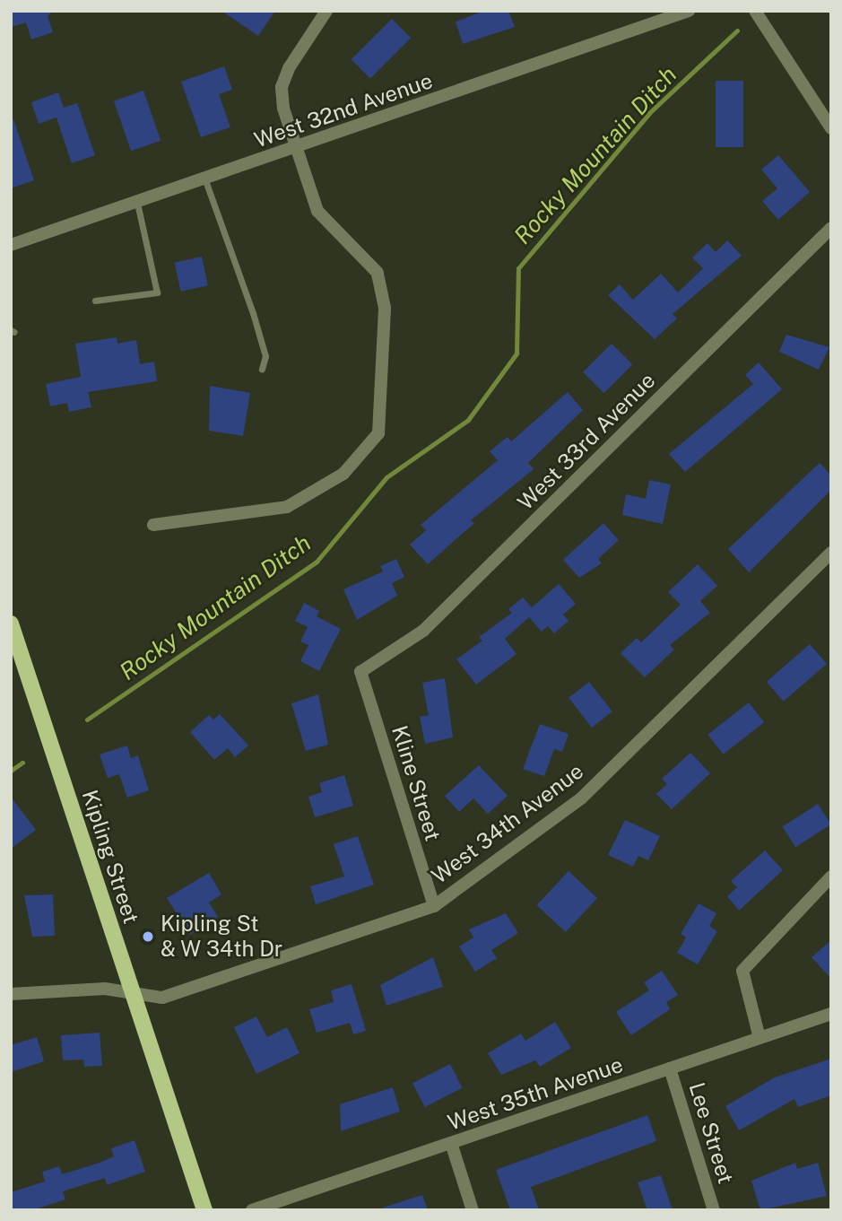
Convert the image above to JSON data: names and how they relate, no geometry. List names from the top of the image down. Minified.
{"streets":{"main road":["Kipling Street"],"street":["West 32nd Avenue","West 33rd Avenue","Kline Street","West 34th Avenue","West 35th Avenue","Lee Street"]},"crossings":[["West 33rd Avenue","Kline Street"],["Kline Street","West 34th Avenue"],["West 34th Avenue","Kipling Street"],["West 35th Avenue","Lee Street"]],"water":["Rocky Mountain Ditch"],"places":["Kipling St & W 34th Dr"]}
